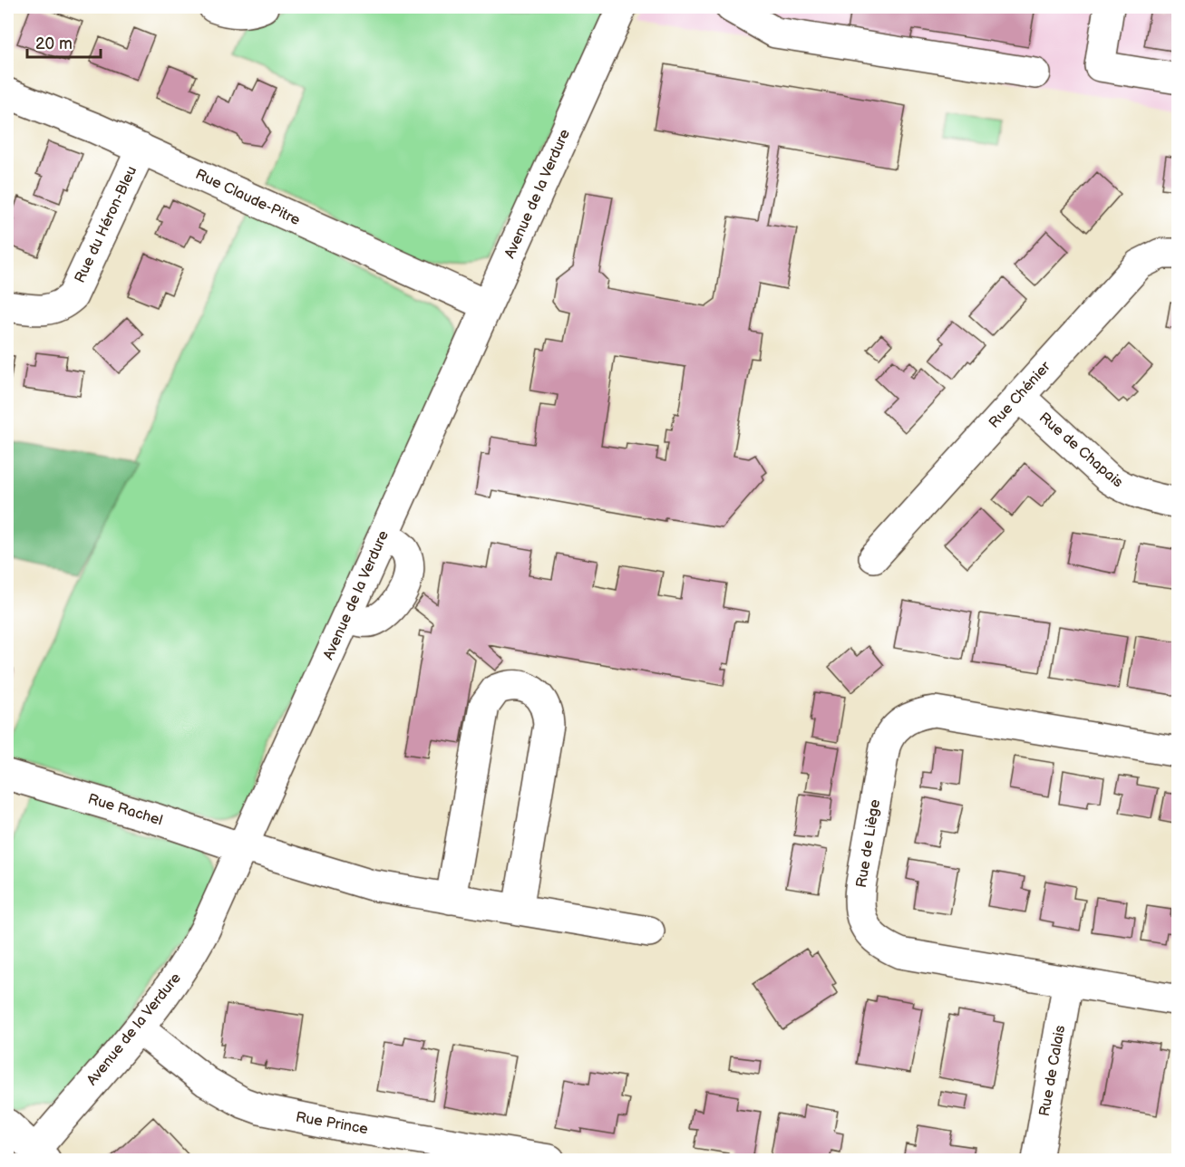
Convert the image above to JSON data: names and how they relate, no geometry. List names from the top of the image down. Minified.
{"streets":{"street":["Avenue de la Verdure","Rue Claude-Pitre","Rue du Héron-Bleu","Rue Chénier","Rue de Chapais","Rue Rachel","Rue de Liège","Rue de Calais","Rue Prince"]},"crossings":[["Avenue de la Verdure","Rue Claude-Pitre"],["Avenue de la Verdure","Rue Rachel"],["Avenue de la Verdure","Rue Prince"],["Rue Claude-Pitre","Rue du Héron-Bleu"],["Rue Chénier","Rue de Chapais"],["Rue de Liège","Rue de Calais"]],"scale_bar":"20 m"}
